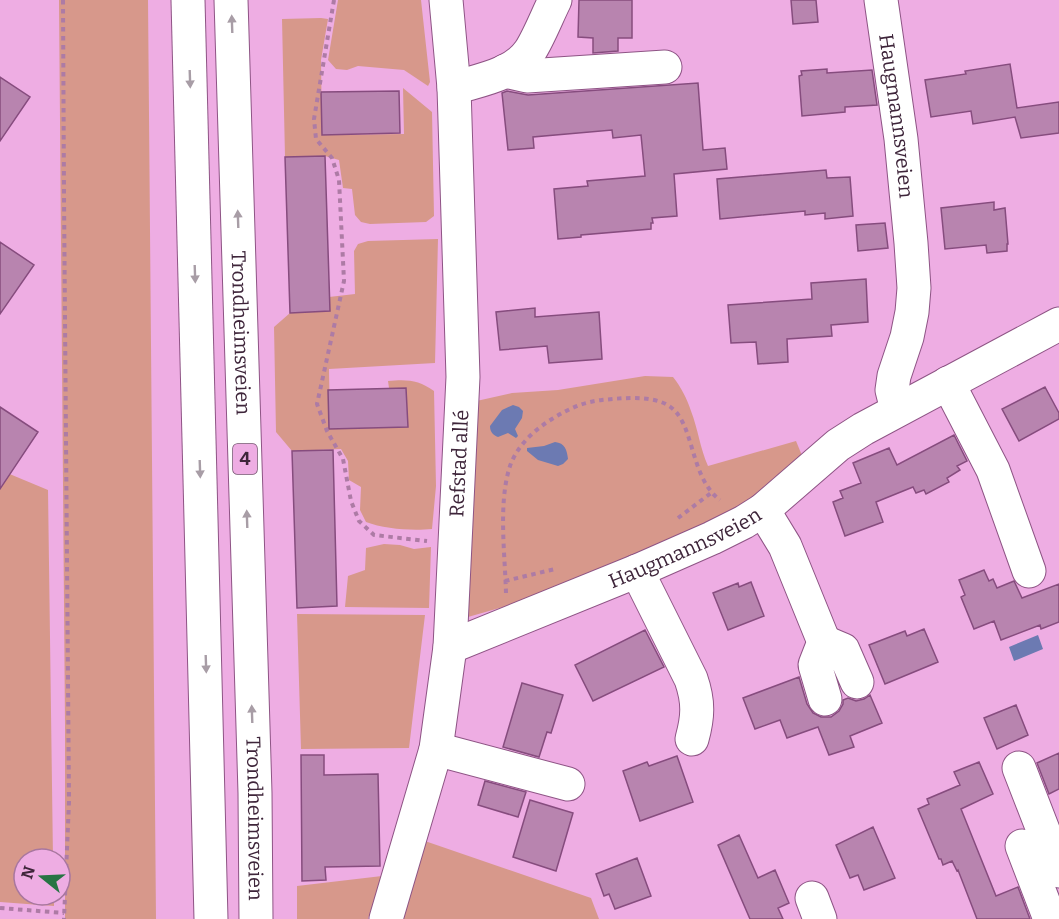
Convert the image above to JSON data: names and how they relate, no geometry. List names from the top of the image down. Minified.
{"streets":{"main road":["Haugmannsveien","Trondheimsveien","4","Refstad allé"]},"crossings":[["Haugmannsveien","Refstad allé"]],"north":"left"}
